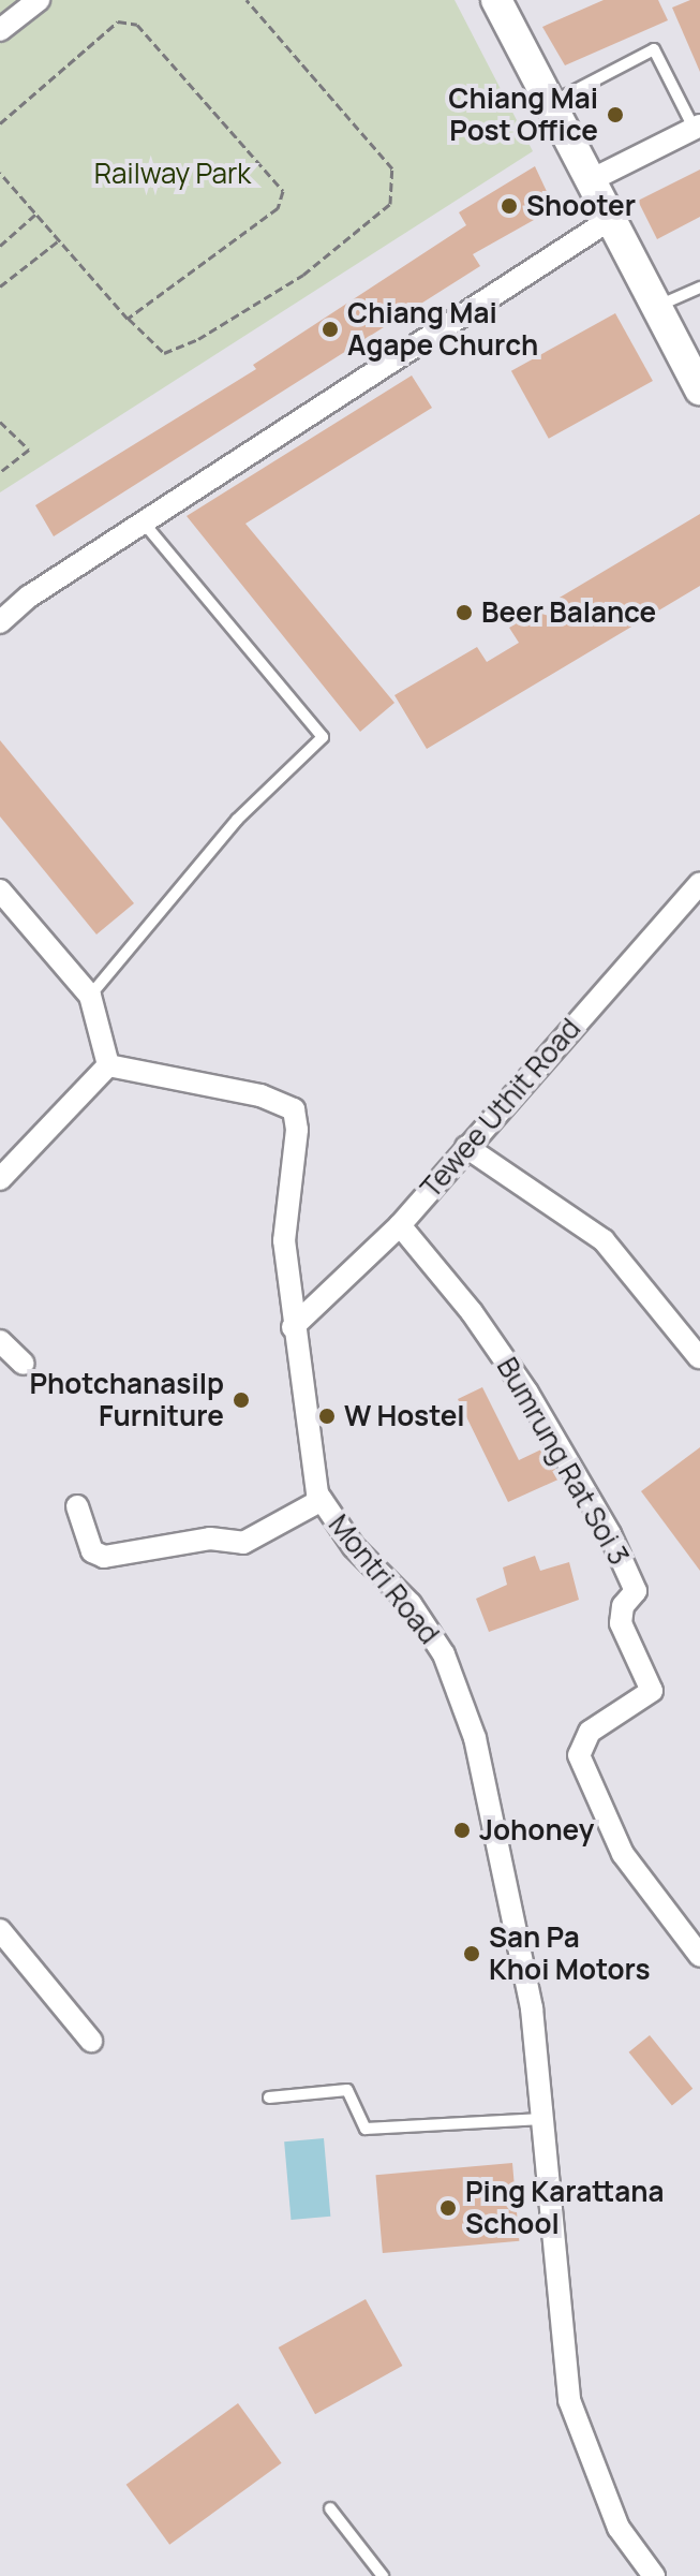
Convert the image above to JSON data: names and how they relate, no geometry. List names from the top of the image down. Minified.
{"streets":{"street":["Tewee Uthit Road","Bumrung Rat Soi 3","Montri Road"]},"crossings":[["Tewee Uthit Road","Bumrung Rat Soi 3"],["Tewee Uthit Road","Montri Road"]],"parks":["Railway Park"],"places":["Chiang Mai Post Office","Shooter","Chiang Mai Agape Church","Beer Balance","Photchanasilp Furniture","W Hostel","Johoney","San Pa Khoi Motors","Ping Karattana School"]}
